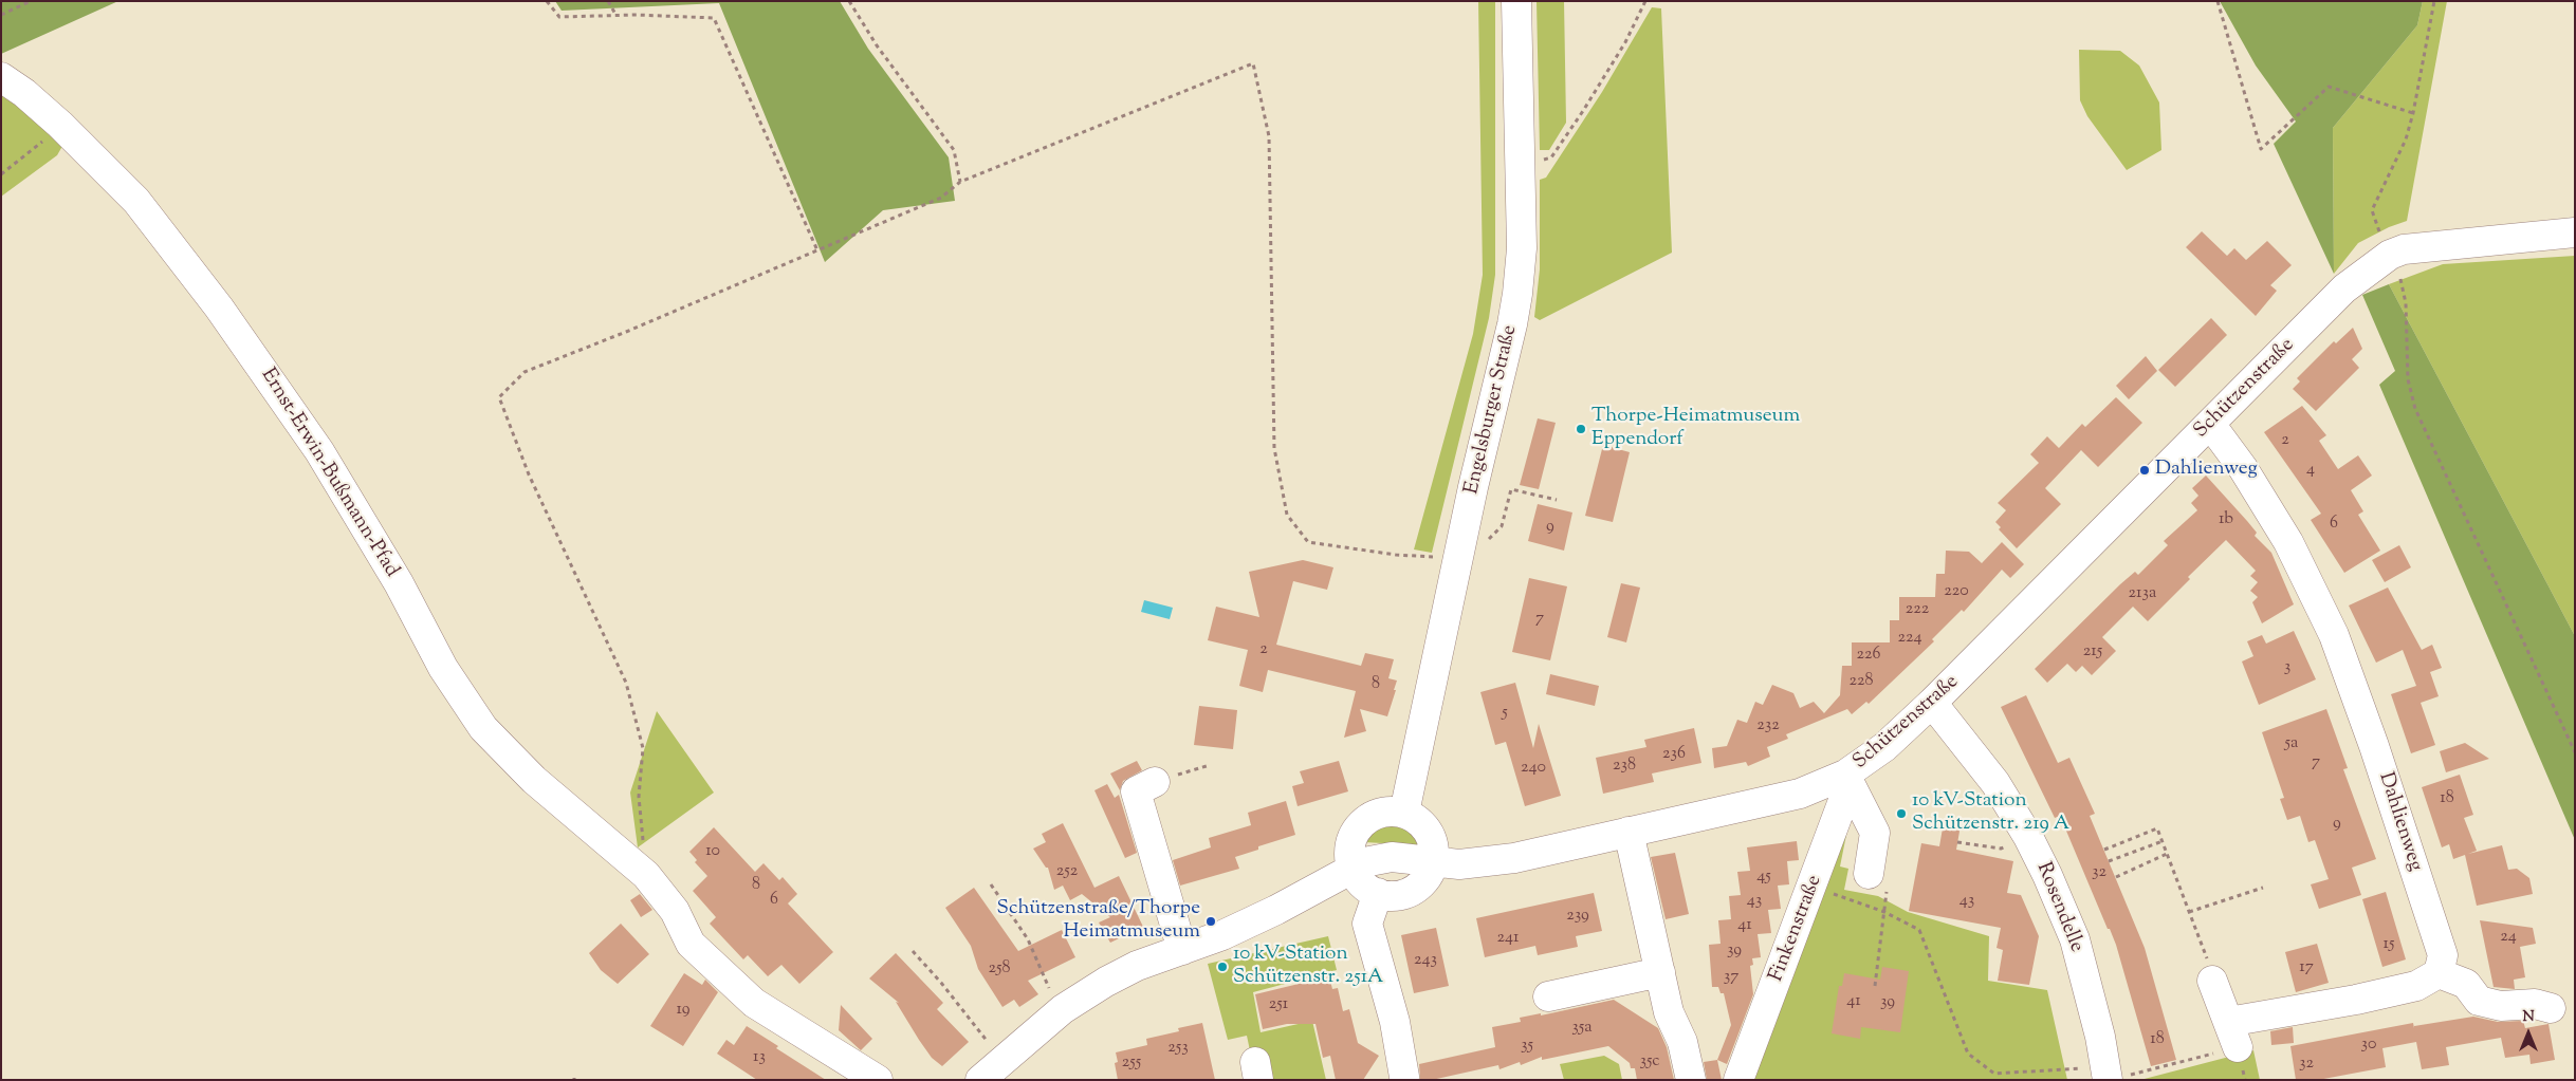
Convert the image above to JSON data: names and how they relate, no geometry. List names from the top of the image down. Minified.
{"streets":{"street":["Schützenstraße","Engelsburger Straße","Ernst-Erwin-Bußmann-Pfad","Dahlienweg","Rosendelle","Finkenstraße"]},"crossings":[["Schützenstraße","Dahlienweg"],["Schützenstraße","Rosendelle"],["Schützenstraße","Finkenstraße"]],"places":["Thorpe-Heimatmuseum Eppendorf","Dahlienweg","10 kV-Station Schützenstr. 219 A","Schützenstraße/Thorpe Heimatmuseum","10 kV-Station Schützenstr. 251A"],"house_numbers":["2","4","1b","6","9","220","213a","222","7","224","2","215","226","3","228","8","5","232","5a","236","7","238","240","18","9","10","252","32","45","8","6","43","43","239","41","24","241","15","39","243","17","258","37","41","39","251","19","35a","18","30","35","253","13","35c","255","32"],"north":"top"}
